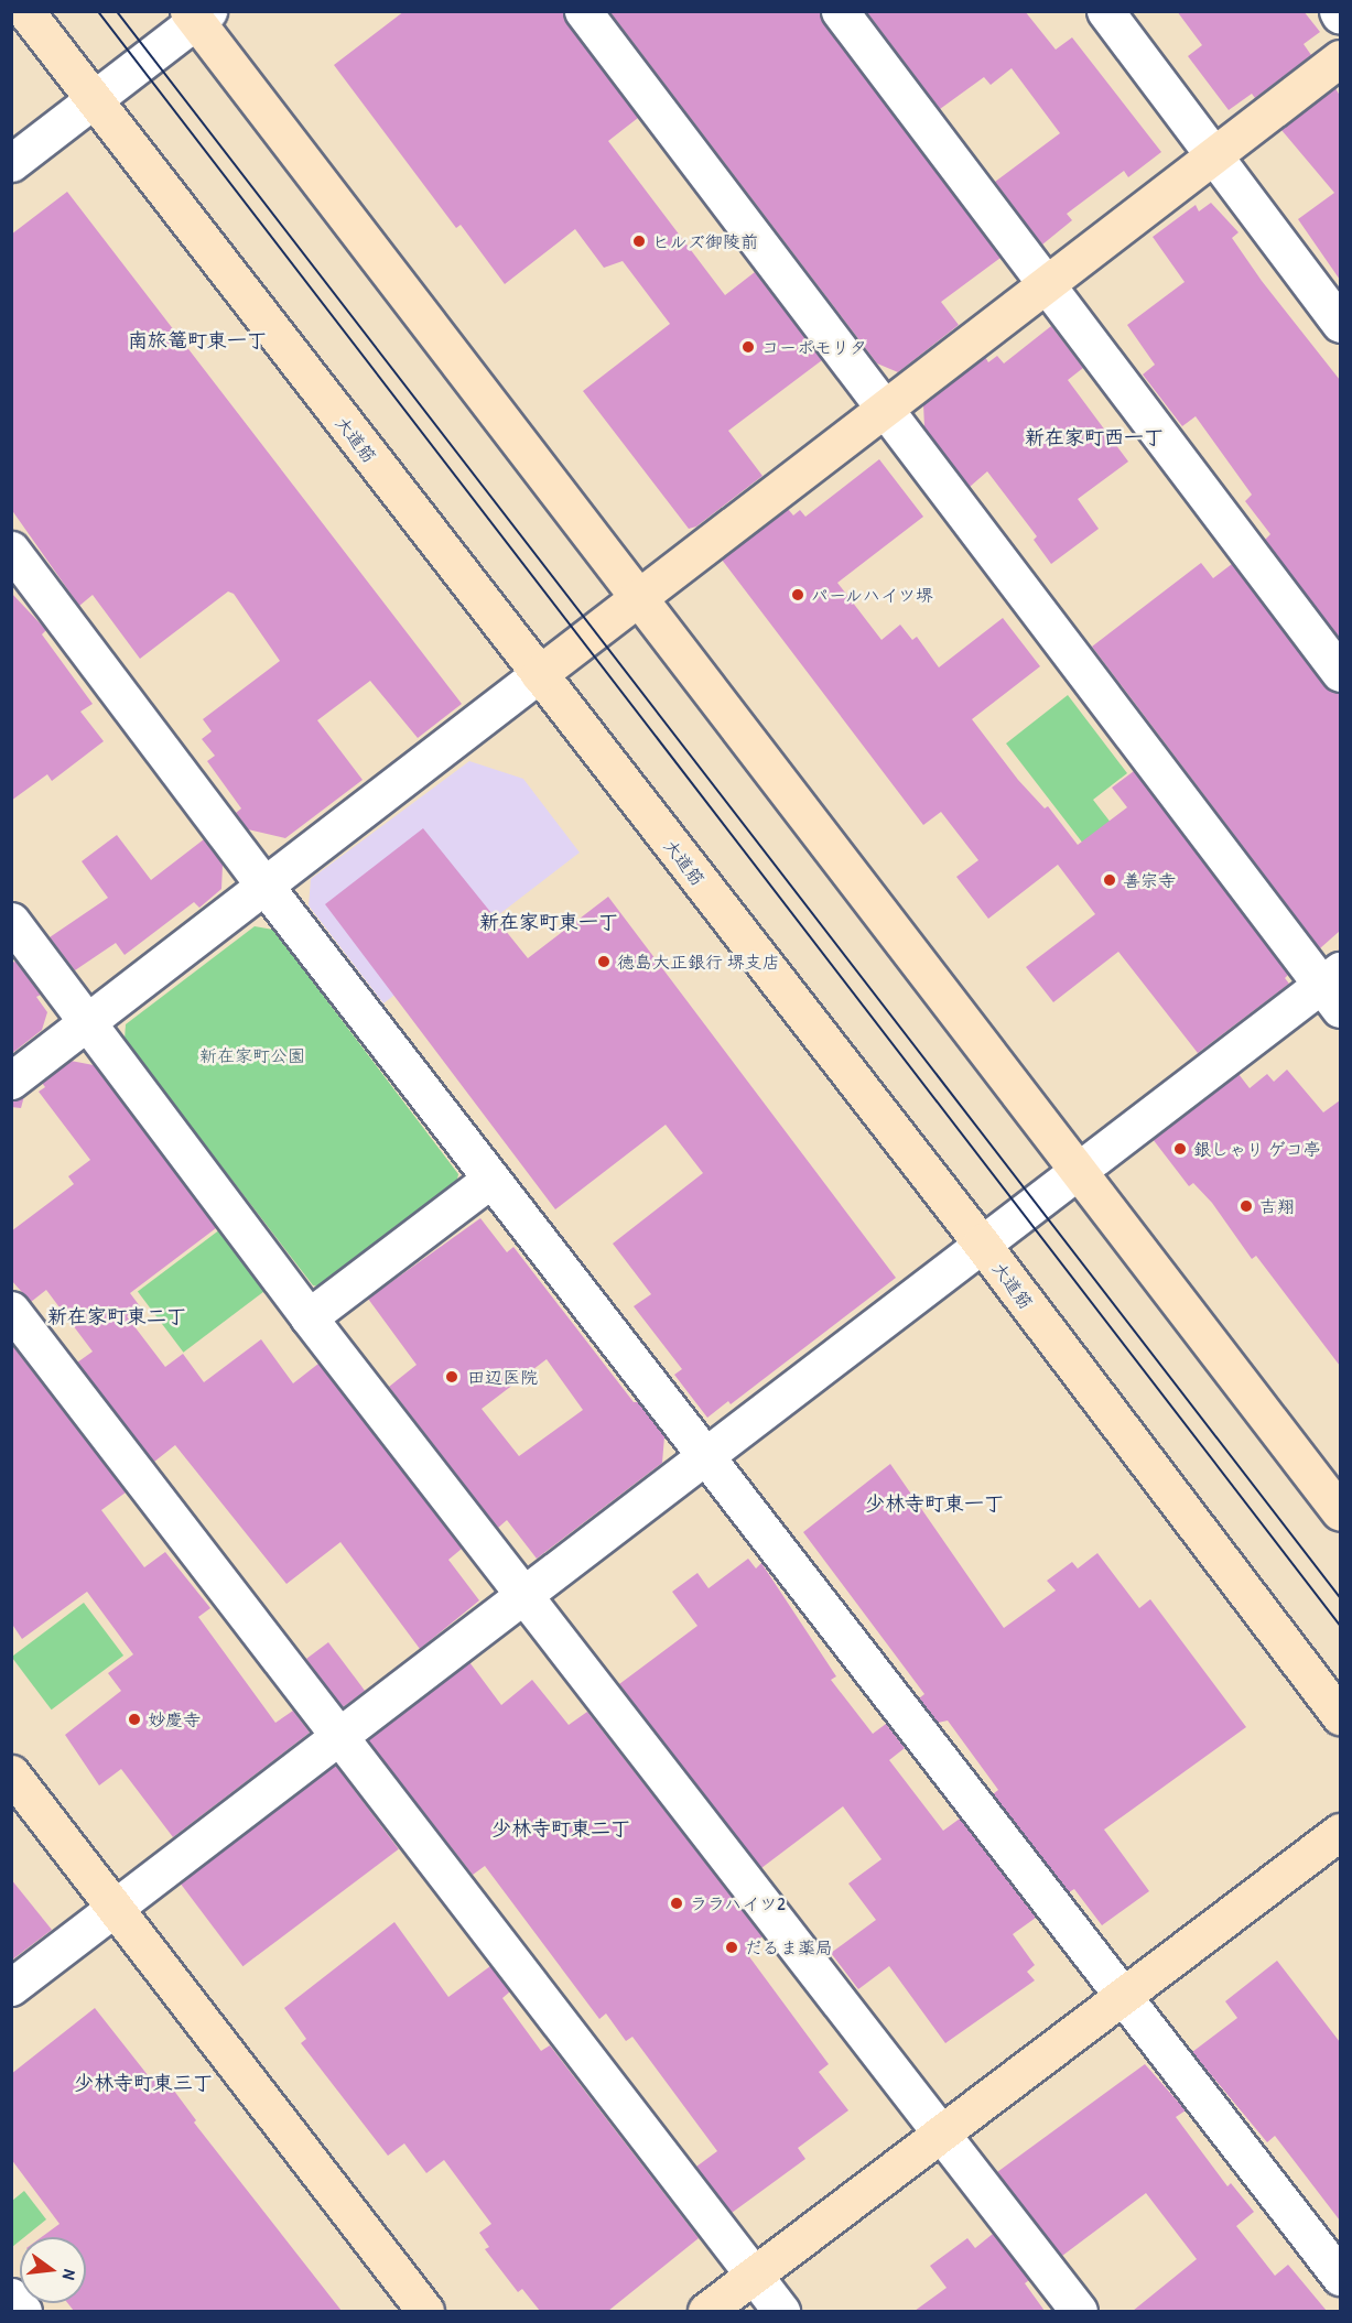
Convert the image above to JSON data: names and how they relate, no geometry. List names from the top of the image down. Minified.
{"streets":{"main road":["大道筋"]},"districts":["南旅篭町東一丁","新在家町西一丁","新在家町東一丁","新在家町東二丁","少林寺町東一丁","少林寺町東二丁","少林寺町東三丁"],"parks":["新在家町公園"],"places":["ヒルズ御陵前","コーポモリタ","パールハイツ堺","善宗寺","徳島大正銀行 堺支店","銀しゃり ゲコ亭","吉翔","田辺医院","妙慶寺","ララハイツ2","だるま薬局"],"north":"right"}
